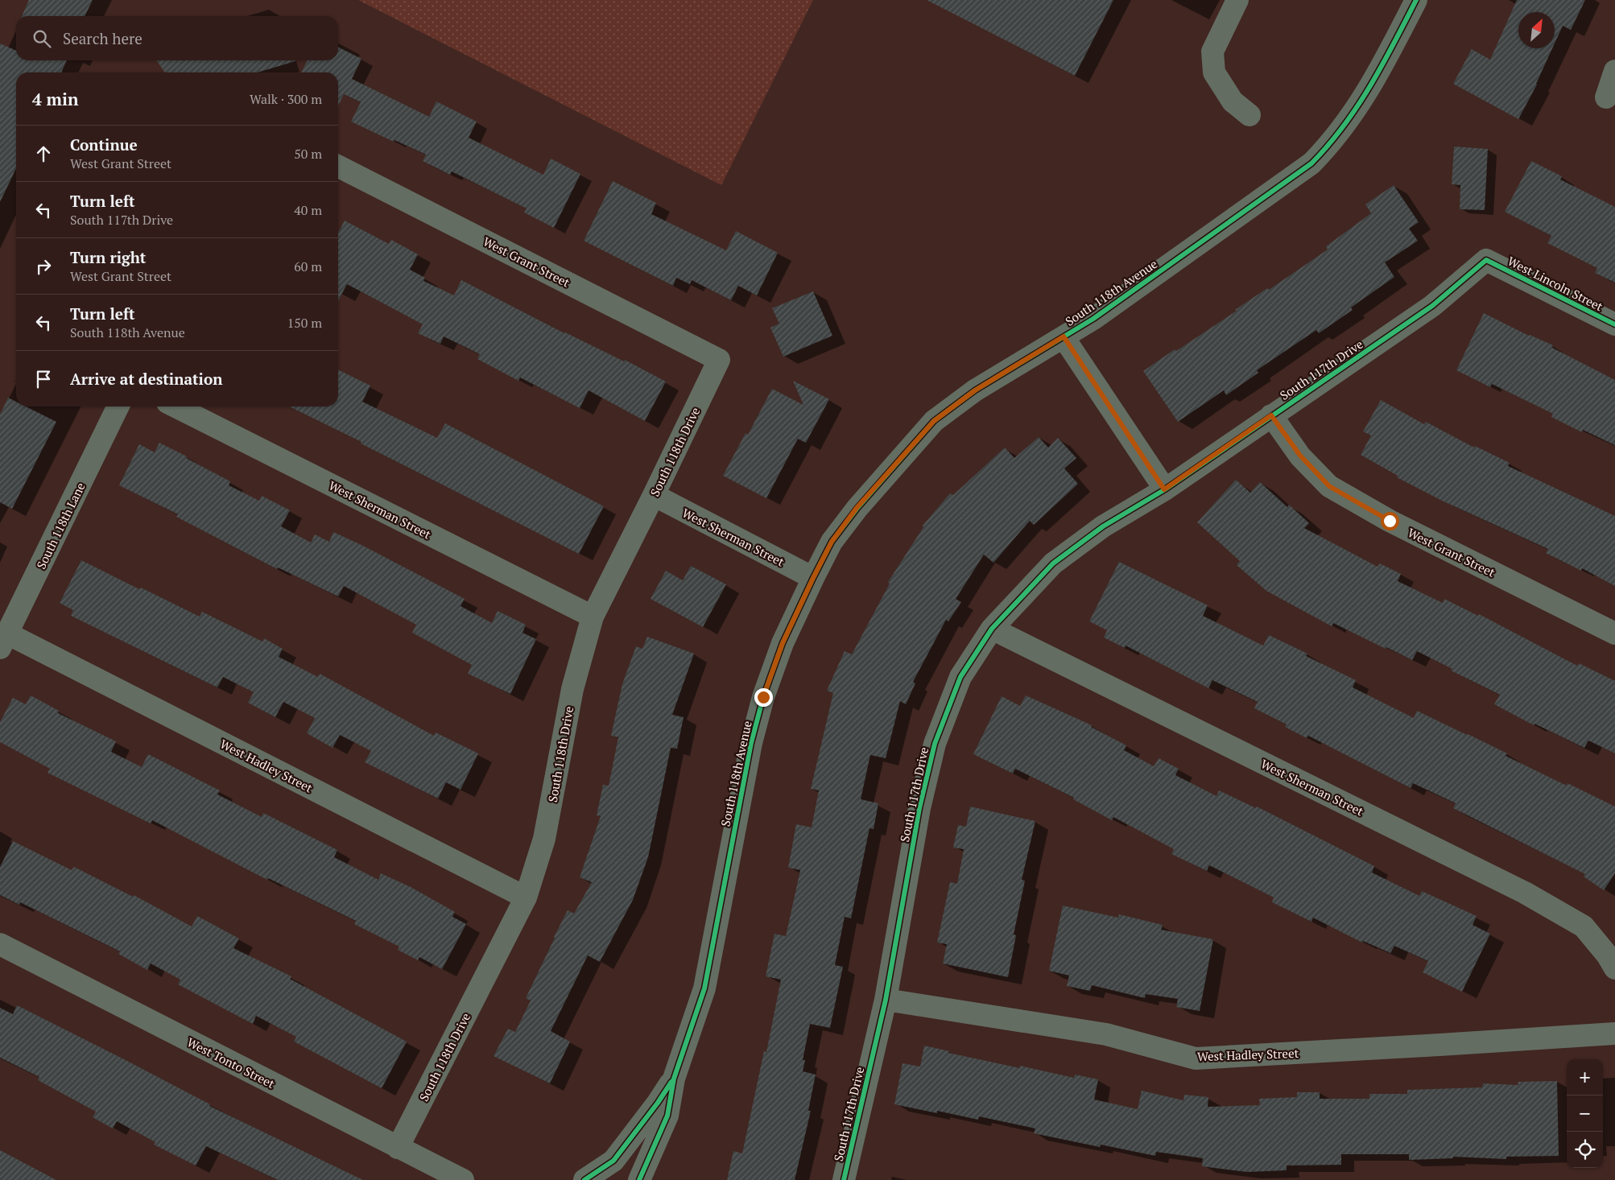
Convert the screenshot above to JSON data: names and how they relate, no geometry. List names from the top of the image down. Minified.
{"streets":{"street":["West Grant Street","West Lincoln Street","South 118th Avenue","South 117th Drive","South 118th Drive","West Sherman Street","South 118th Lane","West Hadley Street","West Tonto Street"]},"crossings":[["West Grant Street","South 117th Drive"],["West Grant Street","South 118th Drive"],["West Lincoln Street","South 117th Drive"],["South 118th Avenue","West Sherman Street"],["South 117th Drive","West Sherman Street"],["South 117th Drive","West Hadley Street"],["South 118th Drive","West Sherman Street"],["South 118th Drive","West Hadley Street"],["South 118th Drive","West Tonto Street"],["South 118th Lane","West Hadley Street"]],"north":"top right","page":{"search":"Search here","heading":["4 min","Walk · 300 m"],"list":[["Continue","West Grant Street","50 m"],["Turn left","South 117th Drive","40 m"],["Turn right","West Grant Street","60 m"],["Turn left","South 118th Avenue","150 m"],"Arrive at destination"],"map_buttons":["+","−"]}}
